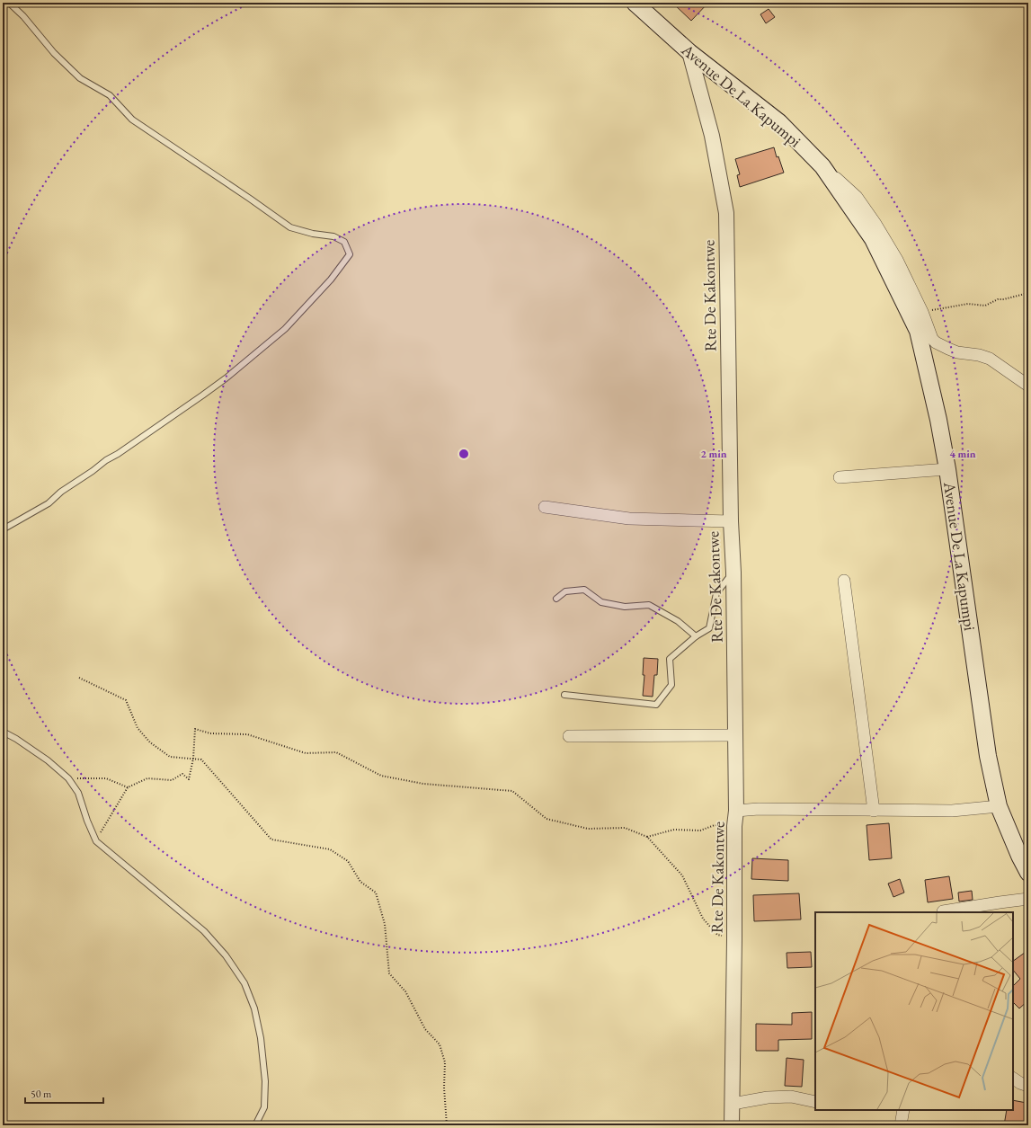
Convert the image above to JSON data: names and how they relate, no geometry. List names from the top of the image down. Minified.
{"streets":{"main road":["Avenue De La Kapumpi"],"street":["Rte De Kakontwe"]},"crossings":[["Avenue De La Kapumpi","Rte De Kakontwe"]],"scale_bar":"50 m","rings":["2 min","4 min"]}
